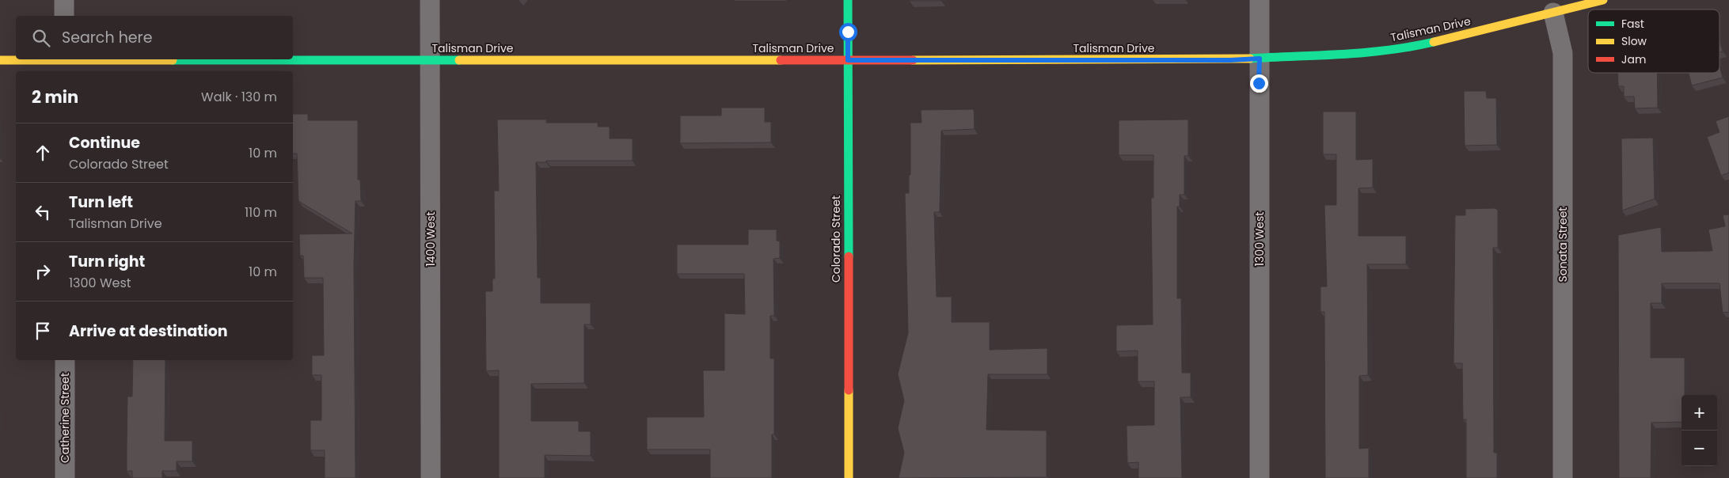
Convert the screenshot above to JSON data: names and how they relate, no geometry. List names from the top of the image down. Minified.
{"streets":{"street":["Talisman Drive","1400 West","Colorado Street","1300 West","Sonata Street","Catherine Street"]},"crossings":[["Talisman Drive","1400 West"],["Talisman Drive","Colorado Street"],["Talisman Drive","1300 West"],["Talisman Drive","Sonata Street"]],"legend":["Fast","Slow","Jam"],"page":{"search":"Search here","heading":["2 min","Walk · 130 m"],"list":[["Continue","Colorado Street","10 m"],["Turn left","Talisman Drive","110 m"],["Turn right","1300 West","10 m"],"Arrive at destination"],"map_buttons":["+","−"]}}
